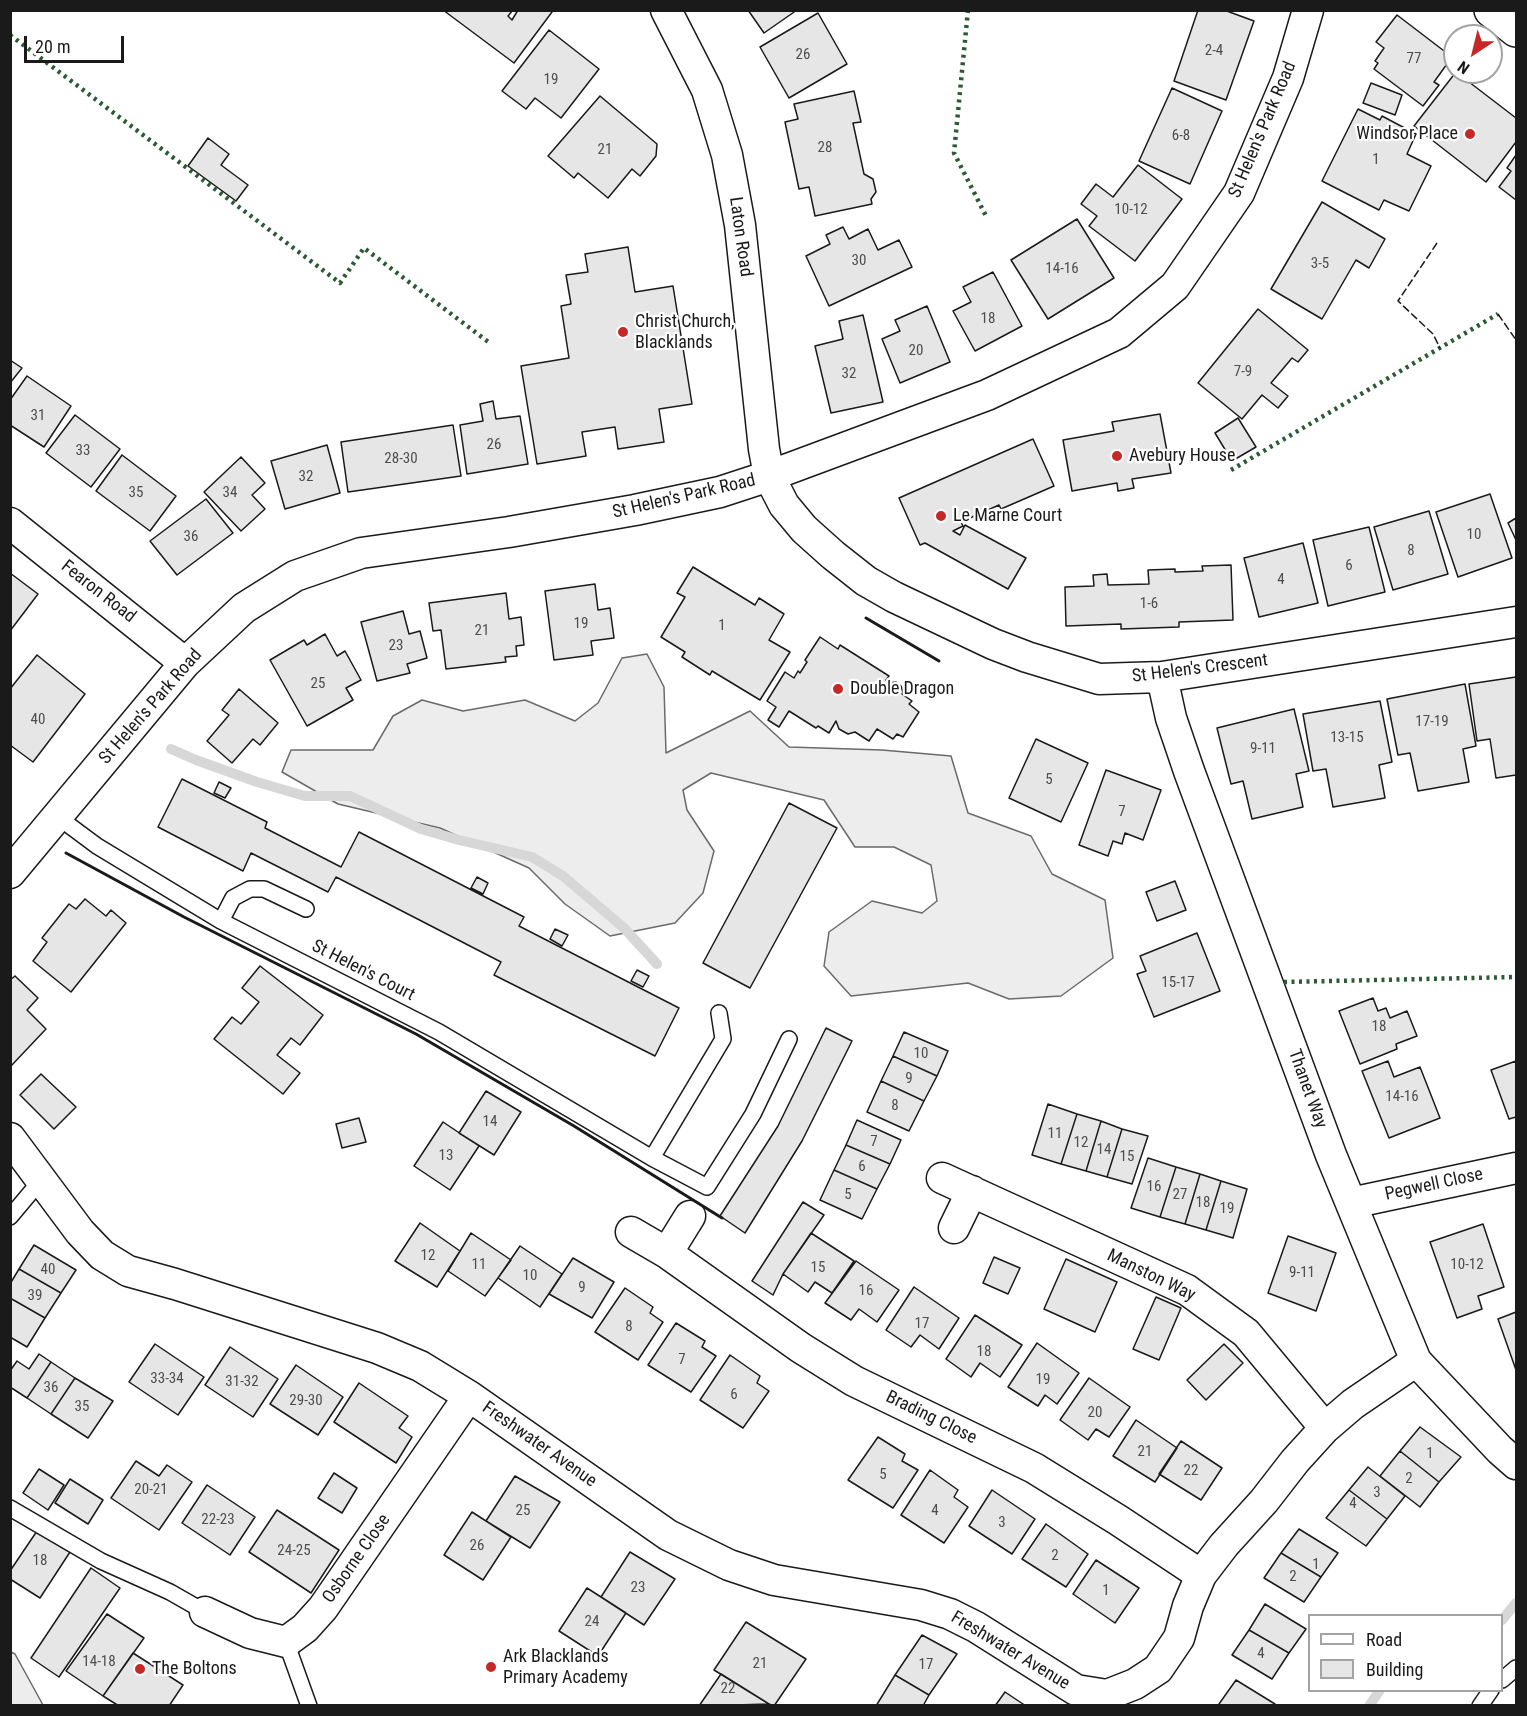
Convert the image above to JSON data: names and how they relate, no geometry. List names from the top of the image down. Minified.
{"streets":{"street":["St Helen's Park Road","Laton Road","Fearon Road","St Helen's Crescent","Thanet Way","Pegwell Close","Manston Way","Brading Close","Freshwater Avenue","Osborne Close"],"lane":["St Helen's Court"]},"crossings":[["St Helen's Park Road","Laton Road"],["St Helen's Park Road","Fearon Road"],["St Helen's Park Road","St Helen's Crescent"],["St Helen's Park Road","St Helen's Court"],["Laton Road","St Helen's Crescent"],["St Helen's Crescent","Thanet Way"],["Thanet Way","Pegwell Close"],["Thanet Way","Freshwater Avenue"],["Manston Way","Freshwater Avenue"],["Brading Close","Freshwater Avenue"],["Freshwater Avenue","Osborne Close"]],"places":["Windsor Place","Christ Church, Blacklands","Avebury House","Le Marne Court","Double Dragon","Ark Blacklands Primary Academy","The Boltons"],"house_numbers":["2-4","26","77","19","6-8","28","21","1","10-12","30","3-5","14-16","18","20","7-9","32","31","26","33","28-30","32","35","34","10","36","8","6","4","1-6","19","1","21","23","25","40","17-19","13-15","9-11","5","7","15-17","18","10","9","14-16","8","14","11","7","12","14","13","15","6","16","5","27","18","19","12","11","10-12","15","40","9-11","10","9","16","39","17","8","18","7","33-34","19","31-32","36","6","29-30","35","20","21","1","22","5","2","20-21","3","4","25","4","22-23","3","26","24-25","2","18","1","2","23","1","24","4","14-18","21","17","22"],"legend":["Road","Building"],"scale_bar":"20 m","north":"bottom left"}
